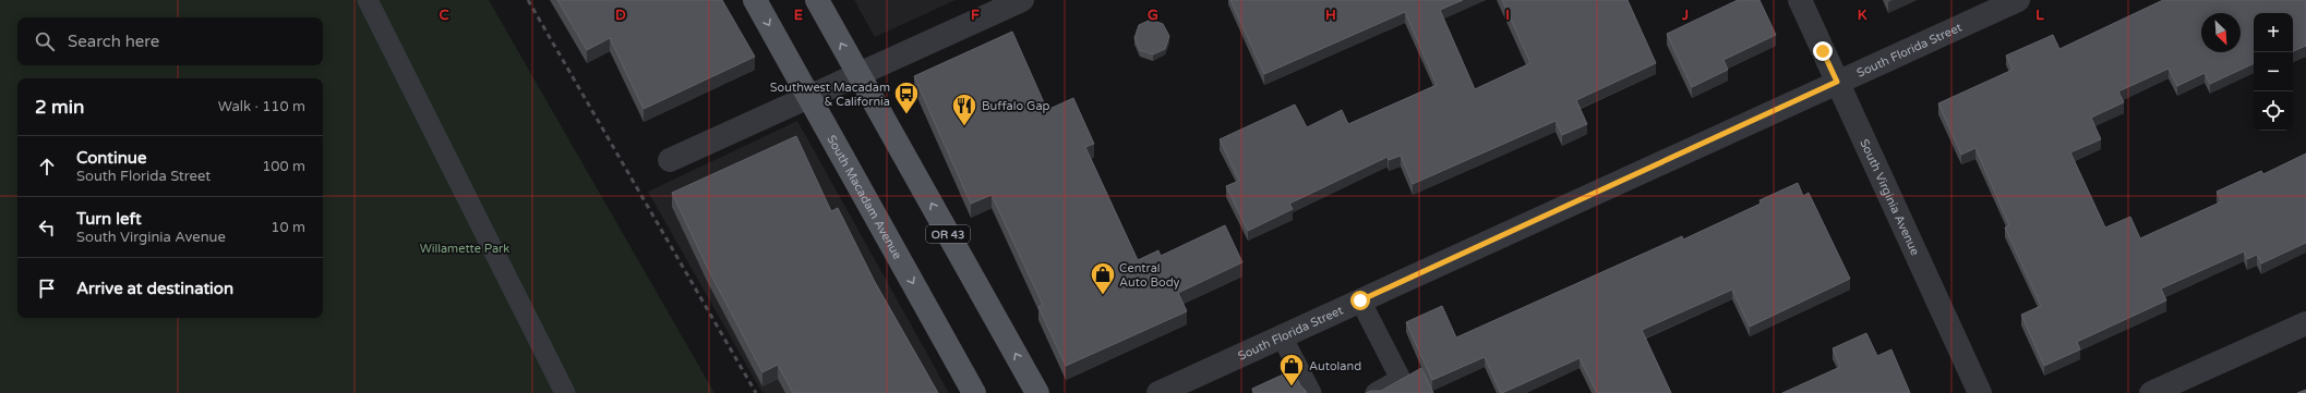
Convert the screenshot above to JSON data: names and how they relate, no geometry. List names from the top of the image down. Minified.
{"streets":{"main road":["South Macadam Avenue","OR 43"],"street":["South Florida Street","South Virginia Avenue"]},"crossings":[["South Florida Street","South Virginia Avenue"]],"parks":["Willamette Park"],"places":{"bus stop":["Southwest Macadam & California"],"restaurant":["Buffalo Gap"],"shop":["Central Auto Body","Autoland"]},"north":"bottom right","page":{"map_buttons":["+","−"],"search":"Search here","heading":["2 min","Walk · 110 m"],"list":[["Continue","South Florida Street","100 m"],["Turn left","South Virginia Avenue","10 m"],"Arrive at destination"]},"grid":{"columns":["C","D","E","F","G","H","I","J","K","L"]}}
